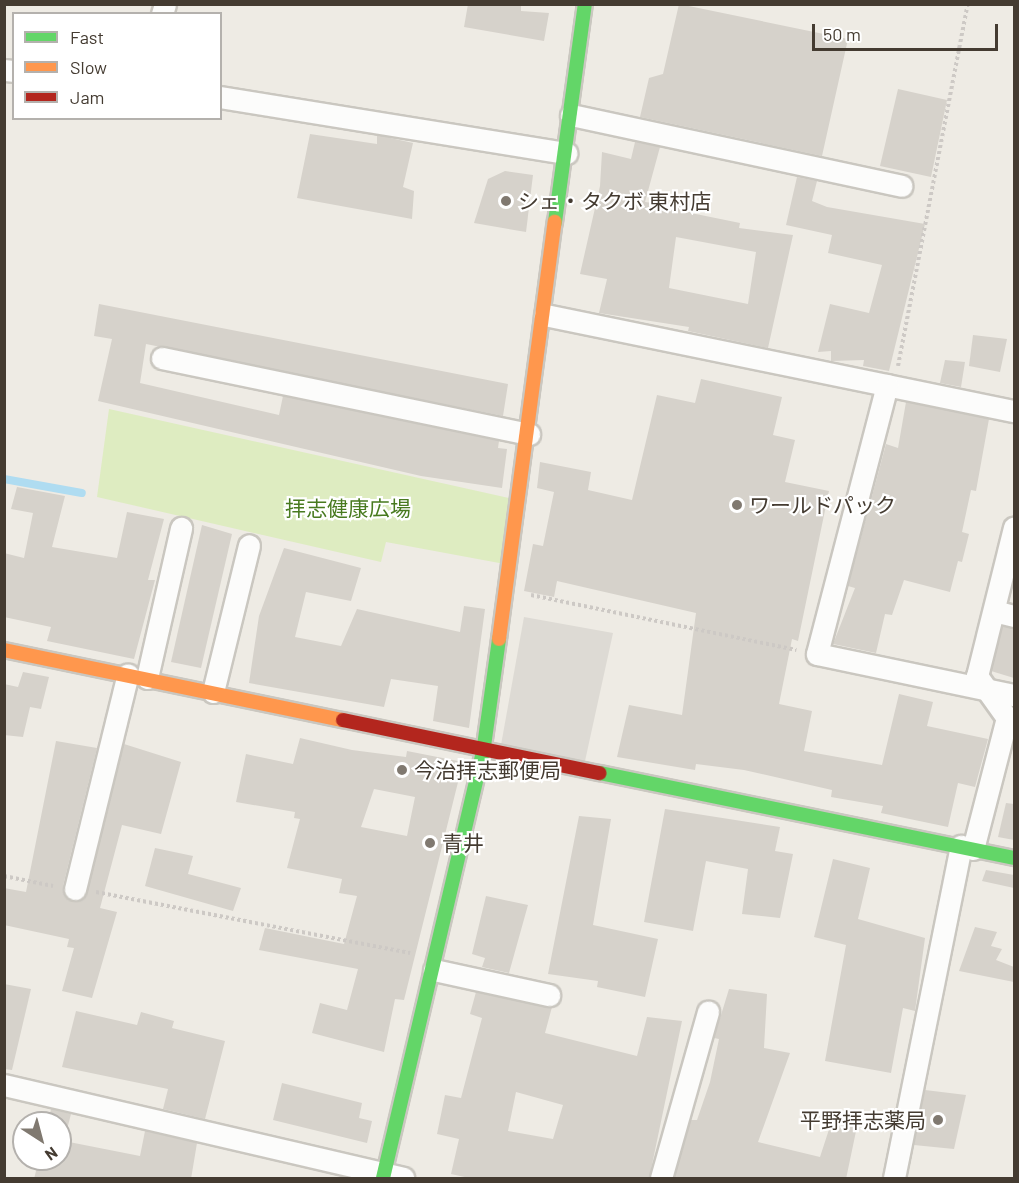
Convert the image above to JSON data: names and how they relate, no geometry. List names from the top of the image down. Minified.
{"parks":["拝志健康広場"],"places":["シェ・タクボ 東村店","ワールドパック","今治拝志郵便局","青井","平野拝志薬局"],"legend":["Fast","Slow","Jam"],"scale_bar":"50 m","north":"bottom right"}
